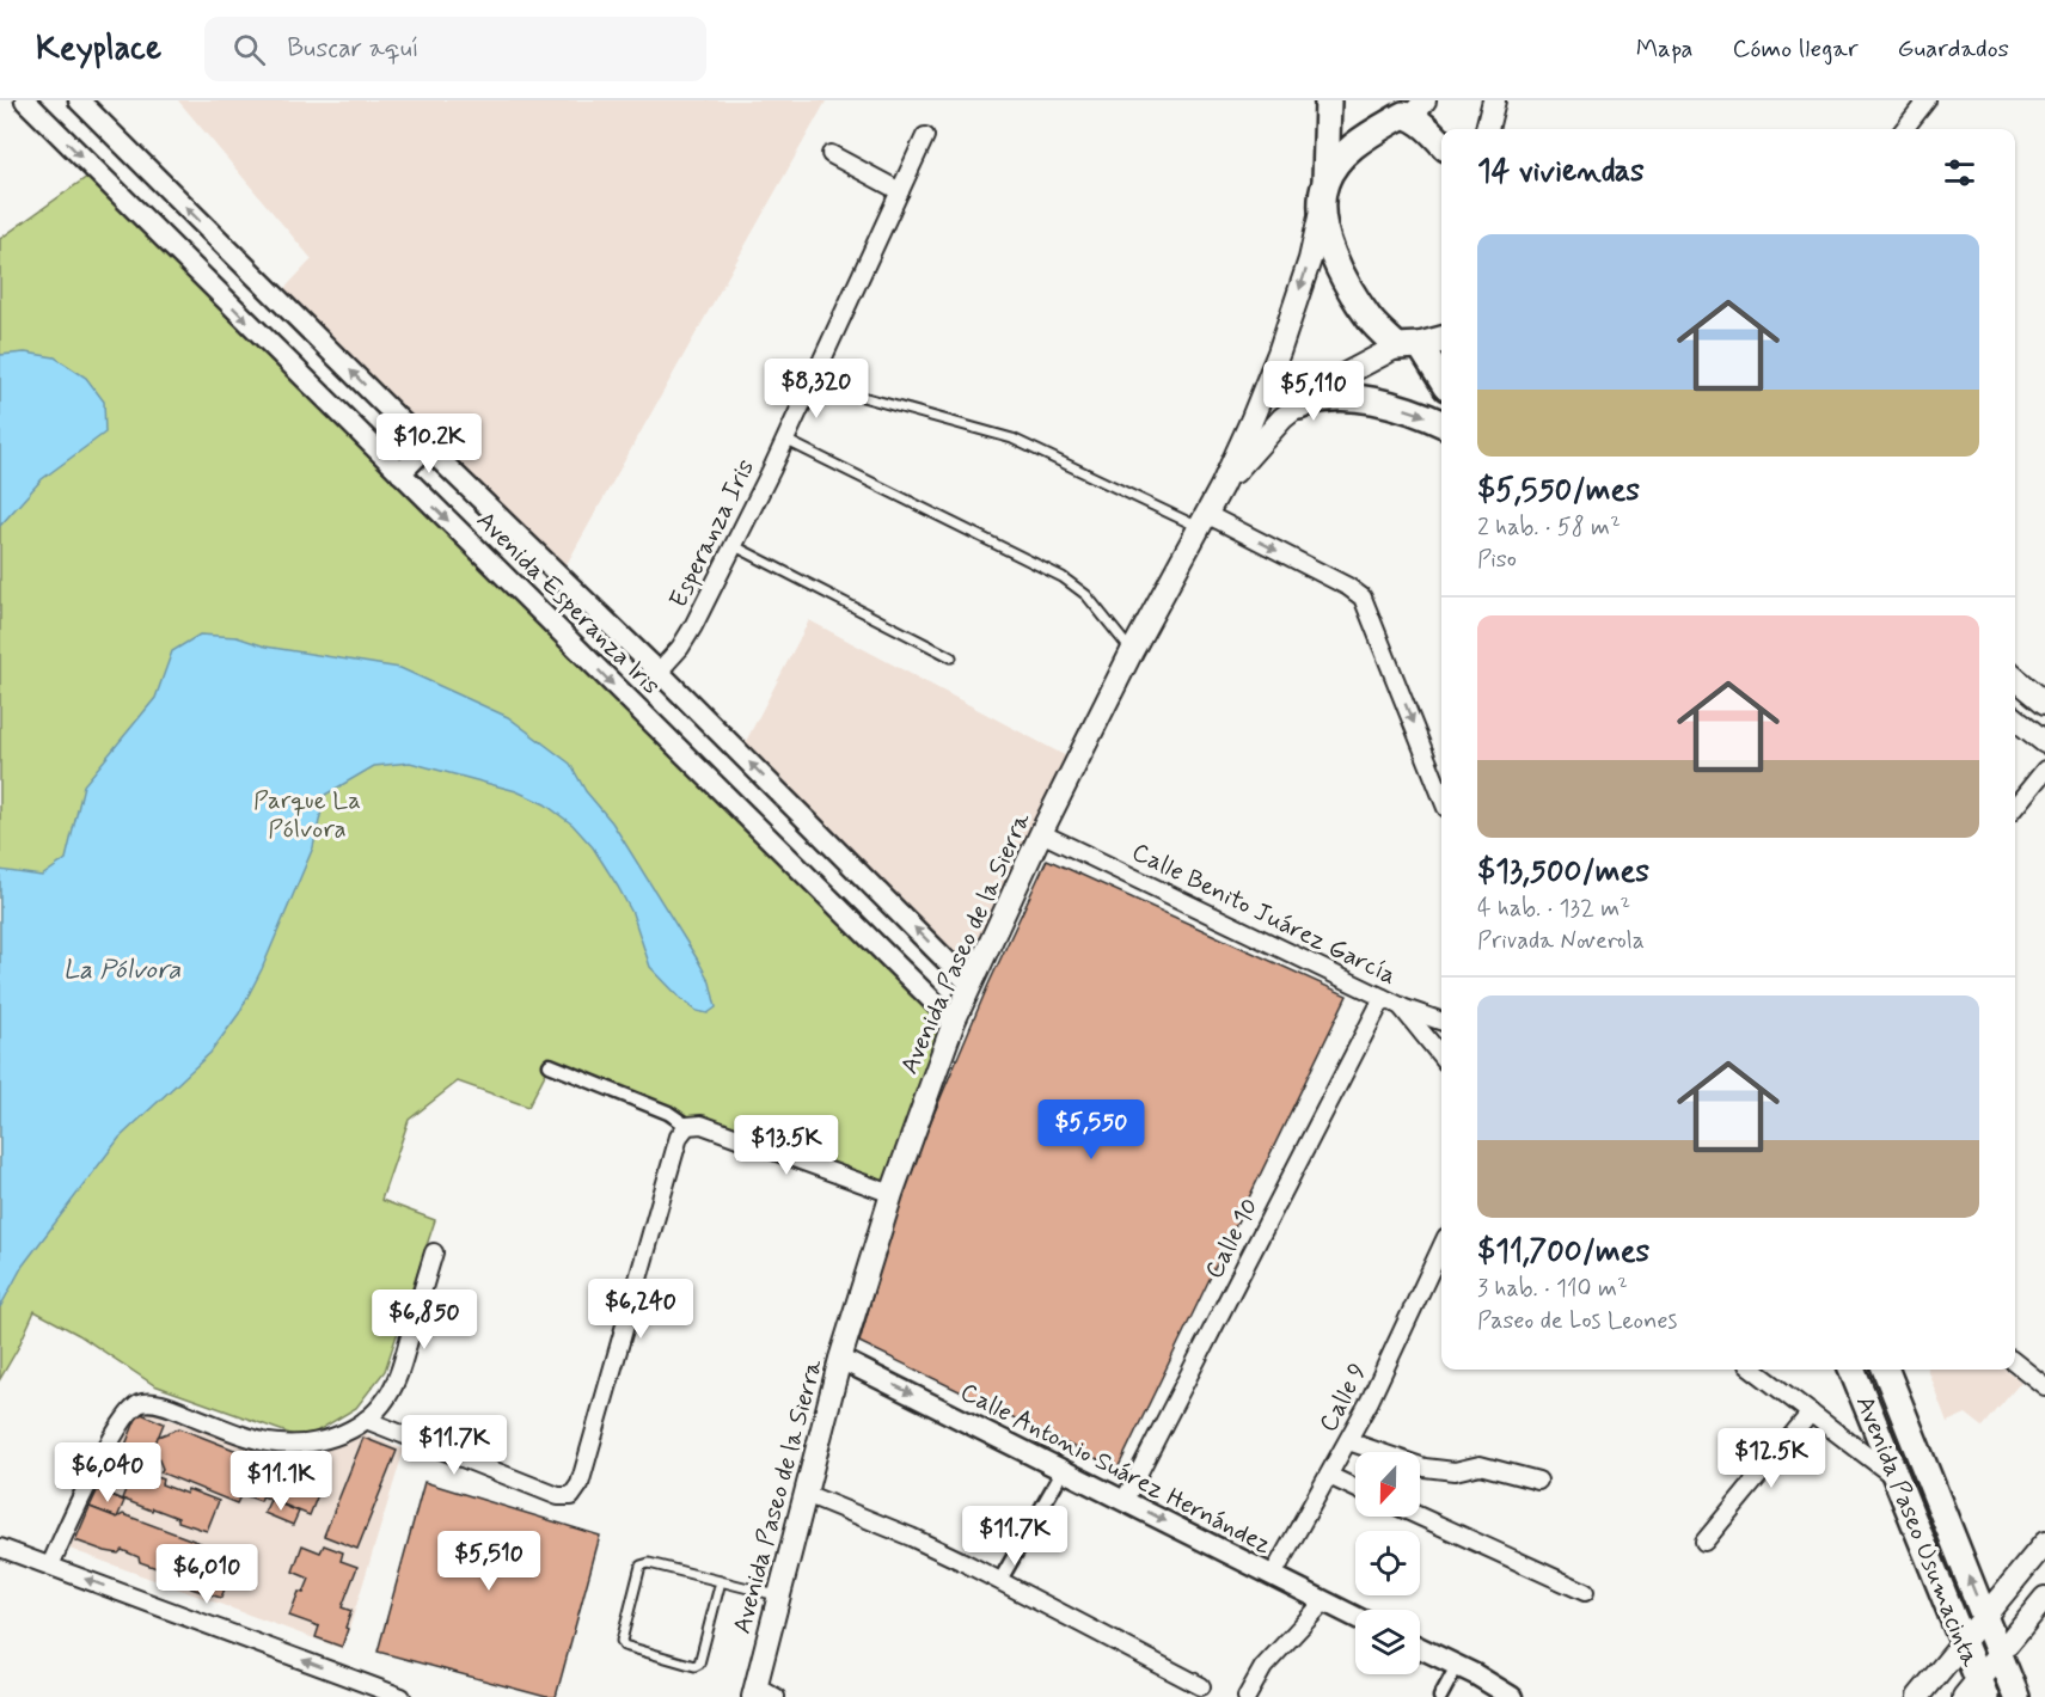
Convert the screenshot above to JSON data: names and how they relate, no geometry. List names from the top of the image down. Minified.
{"streets":{"main road":["Avenida Paseo de la Sierra","Avenida Paseo Usumacinta"],"street":["Esperanza Iris","Avenida Esperanza Iris","Calle Benito Juárez García","Calle 10","Calle 9","Calle Antonio Suárez Hernández"]},"crossings":[["Esperanza Iris","Avenida Esperanza Iris"],["Avenida Esperanza Iris","Avenida Paseo de la Sierra"],["Calle Benito Juárez García","Avenida Paseo de la Sierra"],["Calle Benito Juárez García","Calle 10"],["Avenida Paseo de la Sierra","Calle Antonio Suárez Hernández"],["Calle 10","Calle Antonio Suárez Hernández"],["Calle 9","Calle Antonio Suárez Hernández"]],"water":["La Pólvora"],"parks":["Parque La Pólvora"],"north":"bottom","page":{"header":"Keyplace","search":"Buscar aquí","nav":["Mapa","Cómo llegar","Guardados"],"heading":"14 viviendas","list":[{"name":"$5,550/mes","note":"2 hab. · 58 m² · Piso"},{"name":"$13,500/mes","note":"4 hab. · 132 m² · Privada Noverola"},{"name":"$11,700/mes","note":"3 hab. · 110 m² · Paseo de Los Leones"}],"price":["$8,320","$5,110","$10.2K","$5,550","$13.5K","$6,240","$6,850","$11.7K","$12.5K","$6,040","$11.1K","$11.7K","$5,510","$6,010"]}}
